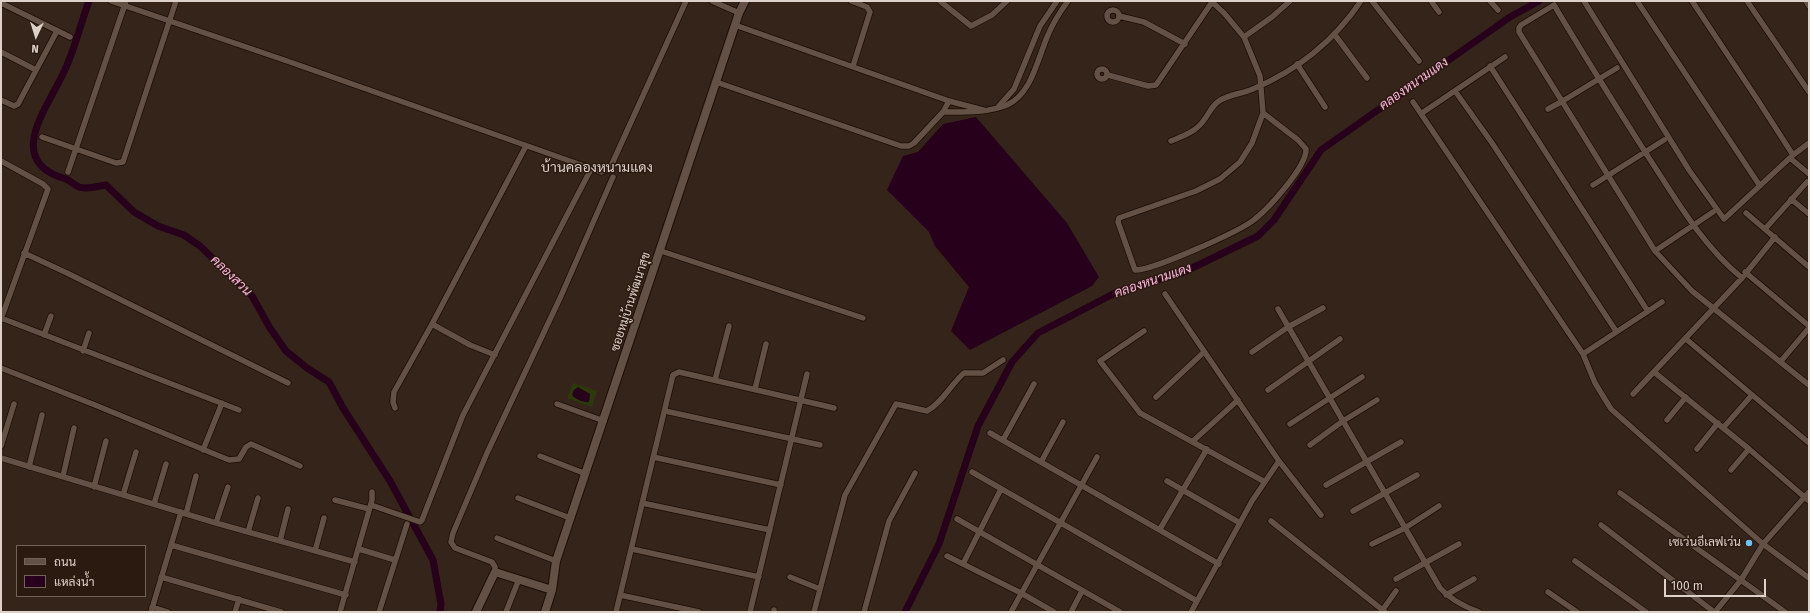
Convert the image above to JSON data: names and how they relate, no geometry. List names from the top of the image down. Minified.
{"streets":{"street":["ซอยหมู่บ้านพัฒนาสุข"]},"districts":["บ้านคลองหนามแดง"],"water":["คลองหนามแดง","คลองสวน"],"places":["เซเว่นอีเลฟเว่น"],"legend":["ถนน","แหล่งน้ำ"],"scale_bar":"100 m","north":"bottom"}
